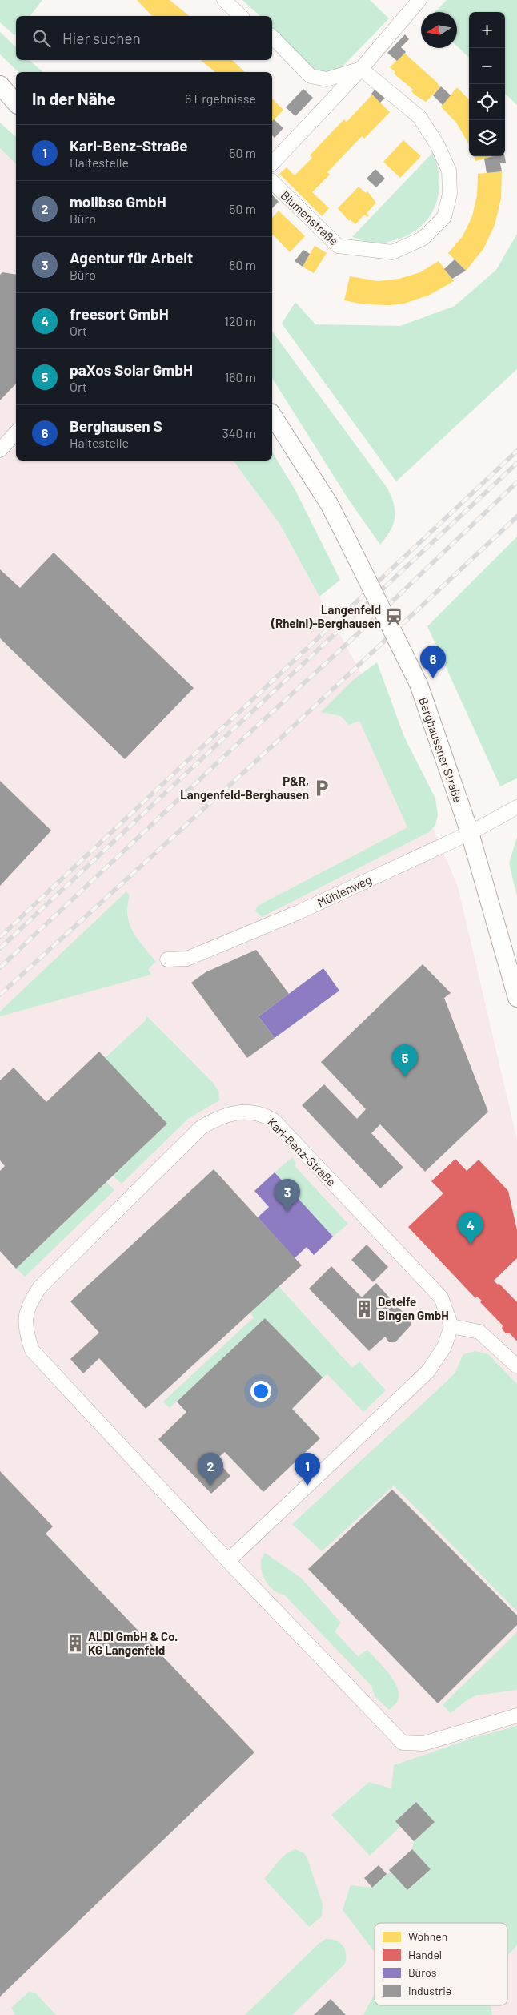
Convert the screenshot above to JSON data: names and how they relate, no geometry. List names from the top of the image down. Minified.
{"streets":{"main road":["Berghausener Straße"],"street":["Blumenstraße","Mühlenweg","Karl-Benz-Straße"]},"crossings":[["Berghausener Straße","Mühlenweg"]],"places":{"station":["Langenfeld (Rheinl)-Berghausen"],"parking":["P&R, Langenfeld-Berghausen"],"building":["Detelfe Bingen GmbH","ALDI GmbH & Co. KG Langenfeld"]},"legend":["Wohnen","Handel","Büros","Industrie"],"north":"left","page":{"map_buttons":["+","−"],"search":"Hier suchen","heading":["In der Nähe","6 Ergebnisse"],"list":[{"mark":"1","name":"Karl-Benz-Straße","note":"Haltestelle","value":"50 m"},{"mark":"2","name":"molibso GmbH","note":"Büro","value":"50 m"},{"mark":"3","name":"Agentur für Arbeit","note":"Büro","value":"80 m"},{"mark":"4","name":"freesort GmbH","note":"Ort","value":"120 m"},{"mark":"5","name":"paXos Solar GmbH","note":"Ort","value":"160 m"},{"mark":"6","name":"Berghausen S","note":"Haltestelle","value":"340 m"}],"pins":["6","5","3","4","1","2"]}}
